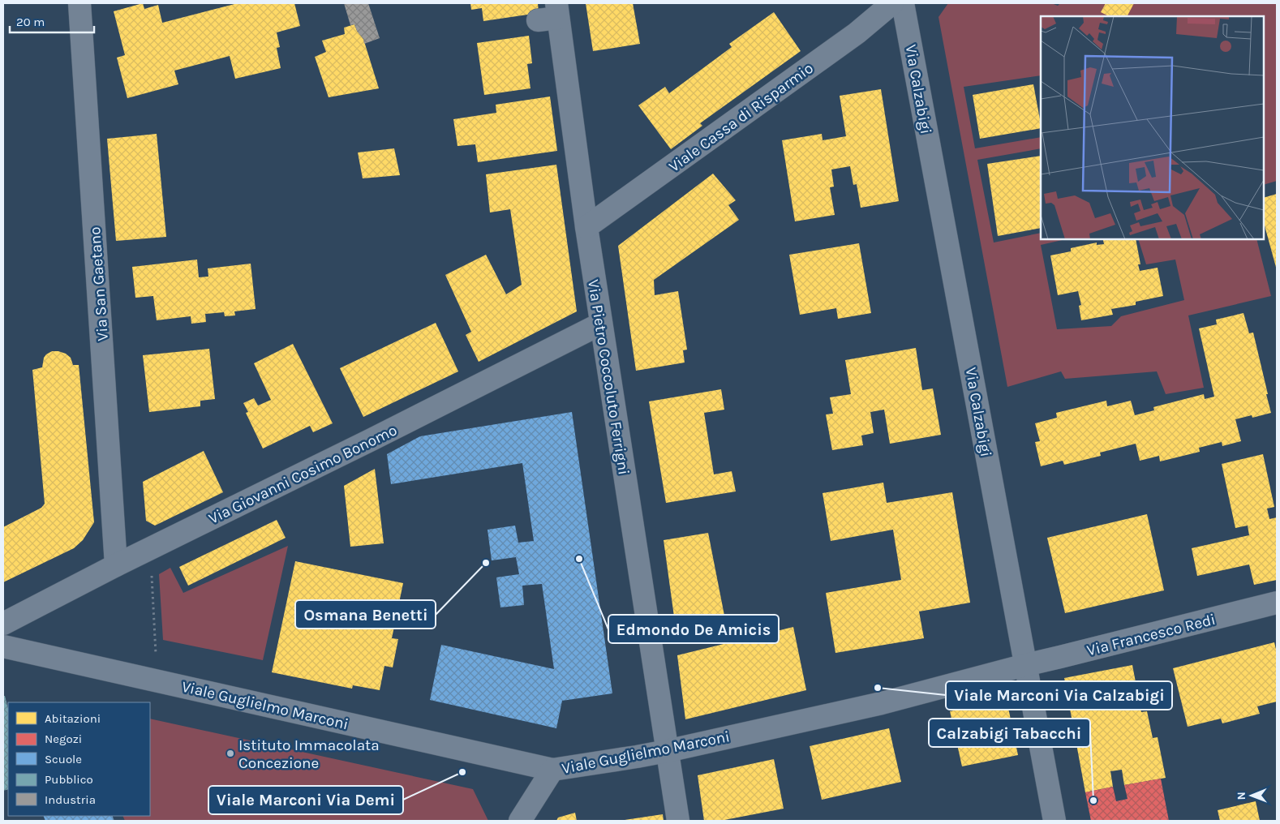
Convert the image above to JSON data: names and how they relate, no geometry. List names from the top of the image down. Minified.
{"streets":{"street":["Via Calzabigi","Viale Cassa di Risparmio","Via San Gaetano","Via Pietro Coccoluto Ferrigni","Via Giovanni Cosimo Bonomo","Via Francesco Redi","Viale Guglielmo Marconi"]},"crossings":[["Via Calzabigi","Via Francesco Redi"],["Via Calzabigi","Viale Guglielmo Marconi"],["Viale Cassa di Risparmio","Via Pietro Coccoluto Ferrigni"],["Via San Gaetano","Via Giovanni Cosimo Bonomo"],["Via Pietro Coccoluto Ferrigni","Via Giovanni Cosimo Bonomo"],["Via Pietro Coccoluto Ferrigni","Viale Guglielmo Marconi"],["Via Francesco Redi","Viale Guglielmo Marconi"]],"places":["Edmondo De Amicis","Osmana Benetti","Viale Marconi Via Calzabigi","Istituto Immacolata Concezione","Viale Marconi Via Demi","Calzabigi Tabacchi"],"legend":["Abitazioni","Negozi","Scuole","Pubblico","Industria"],"scale_bar":"20 m","north":"left"}
